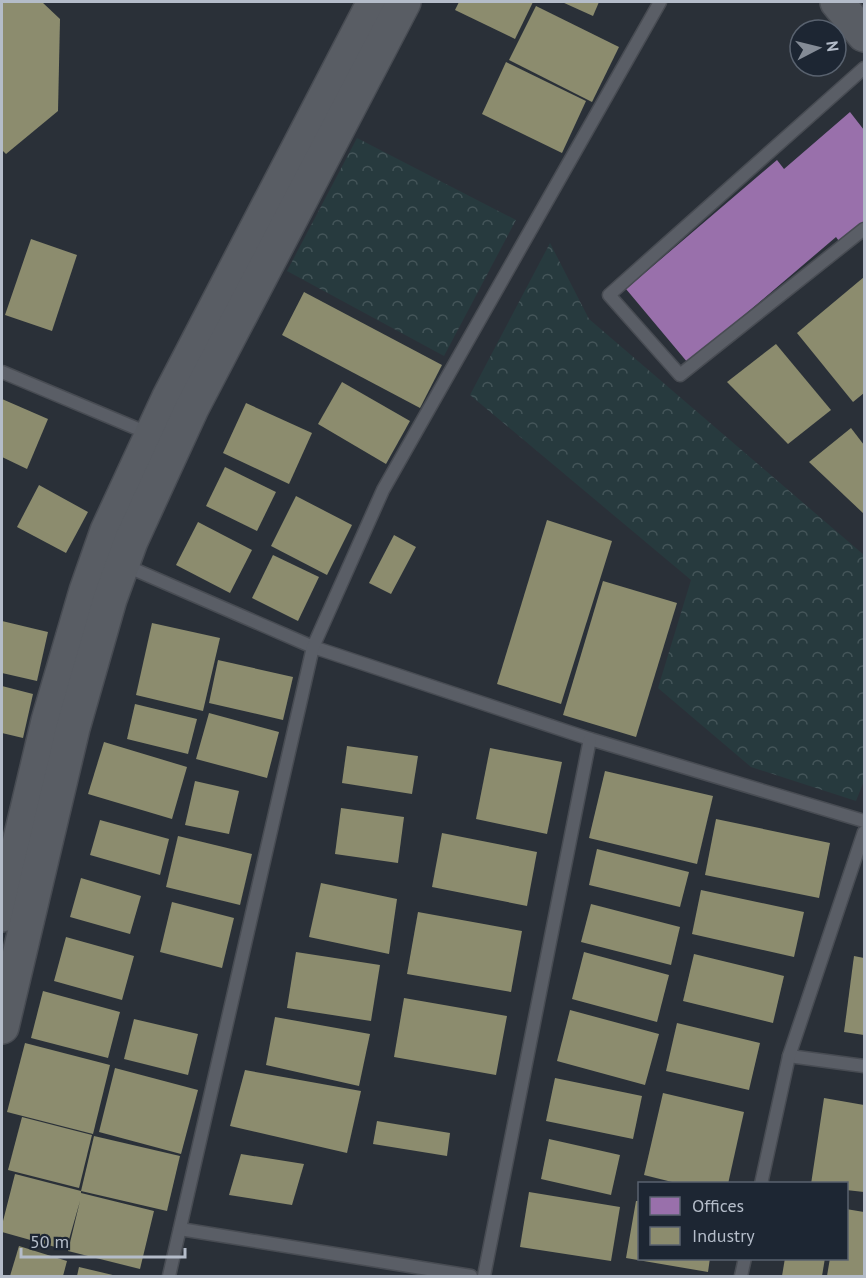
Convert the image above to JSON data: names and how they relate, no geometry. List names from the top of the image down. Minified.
{"legend":["Offices","Industry"],"scale_bar":"50 m","north":"right"}
